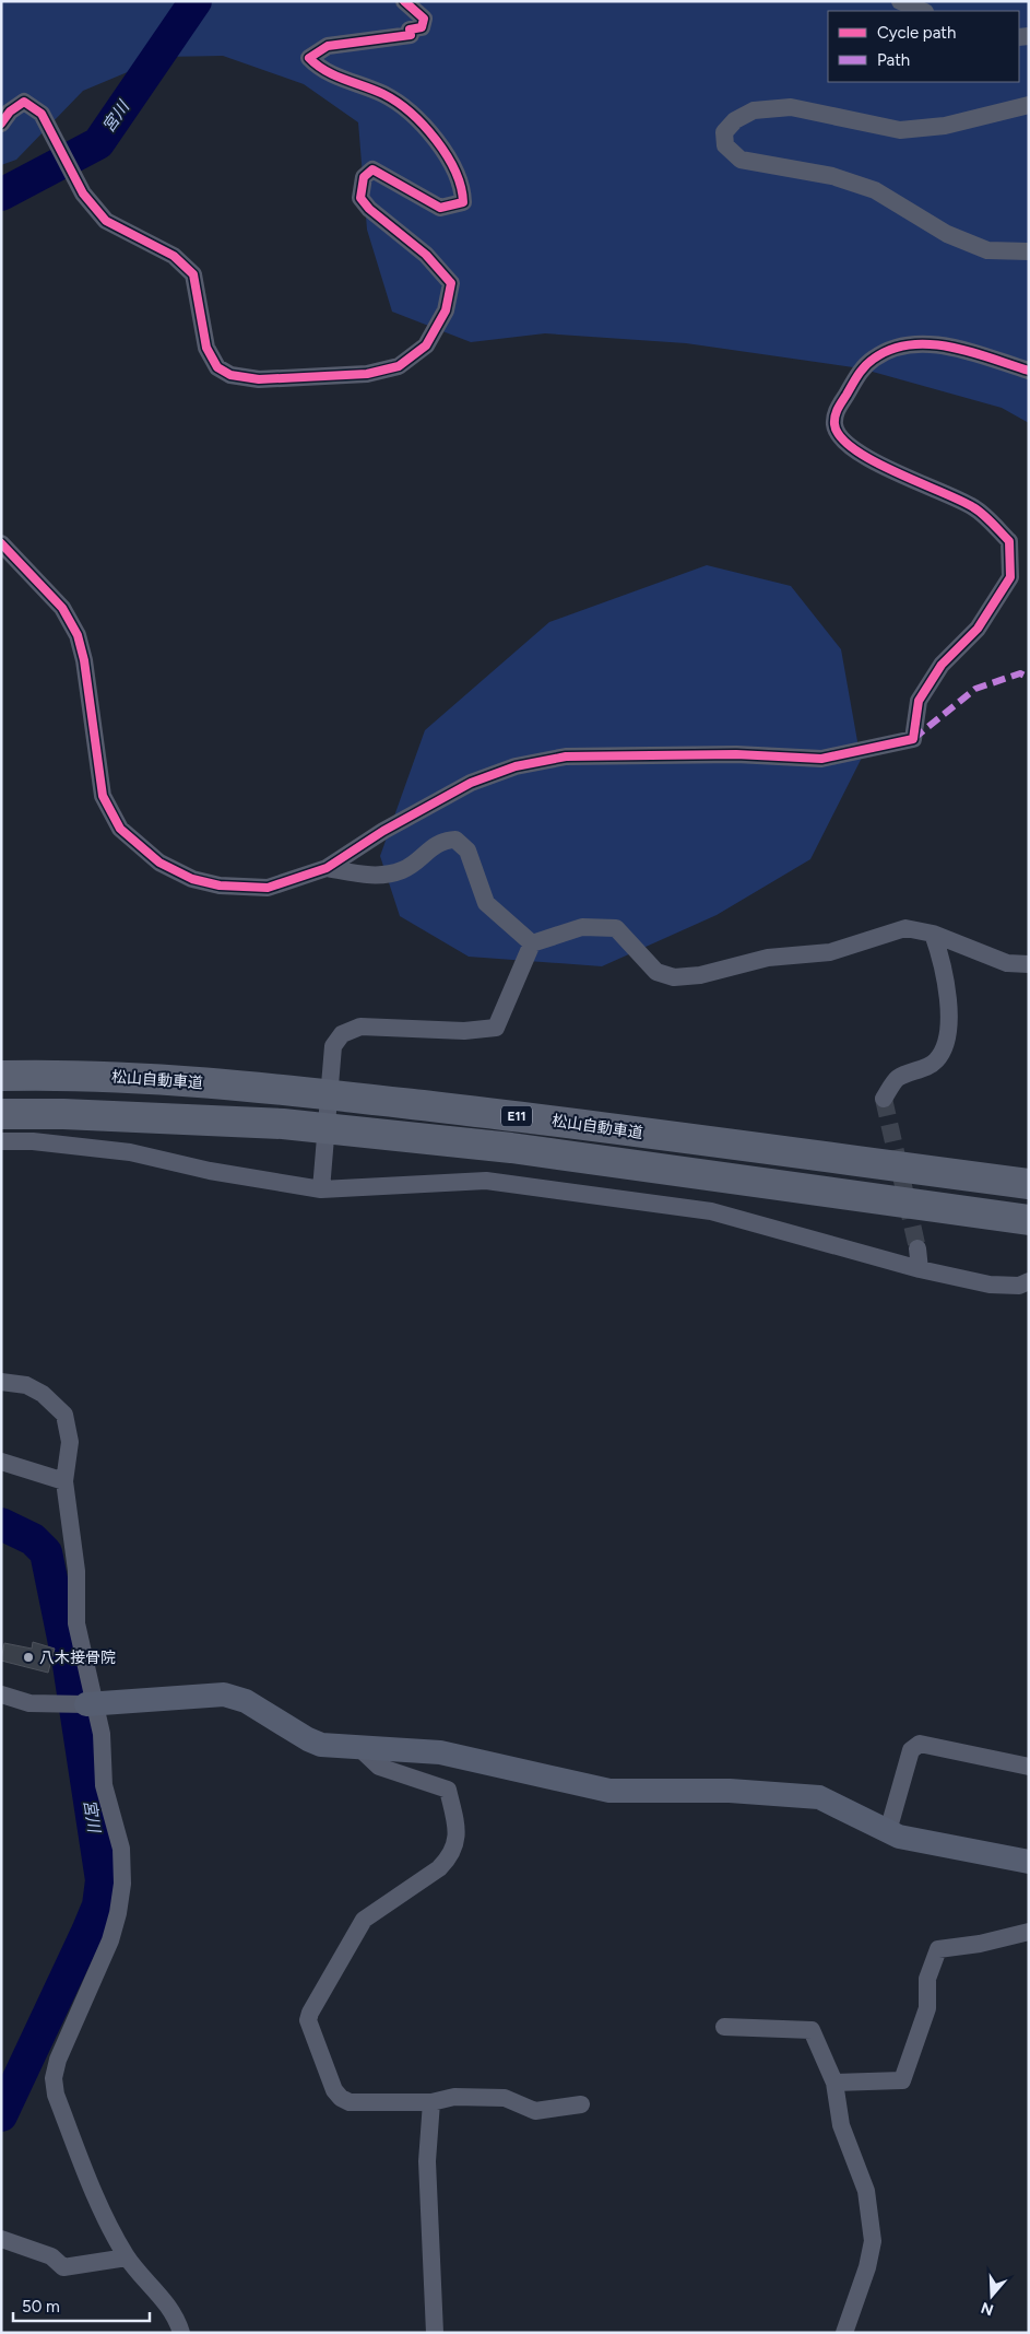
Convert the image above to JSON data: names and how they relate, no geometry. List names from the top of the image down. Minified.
{"streets":{"highway":["松山自動車道","E11"]},"water":["宮川"],"places":["八木接骨院"],"legend":["Cycle path","Path"],"scale_bar":"50 m","north":"bottom"}
